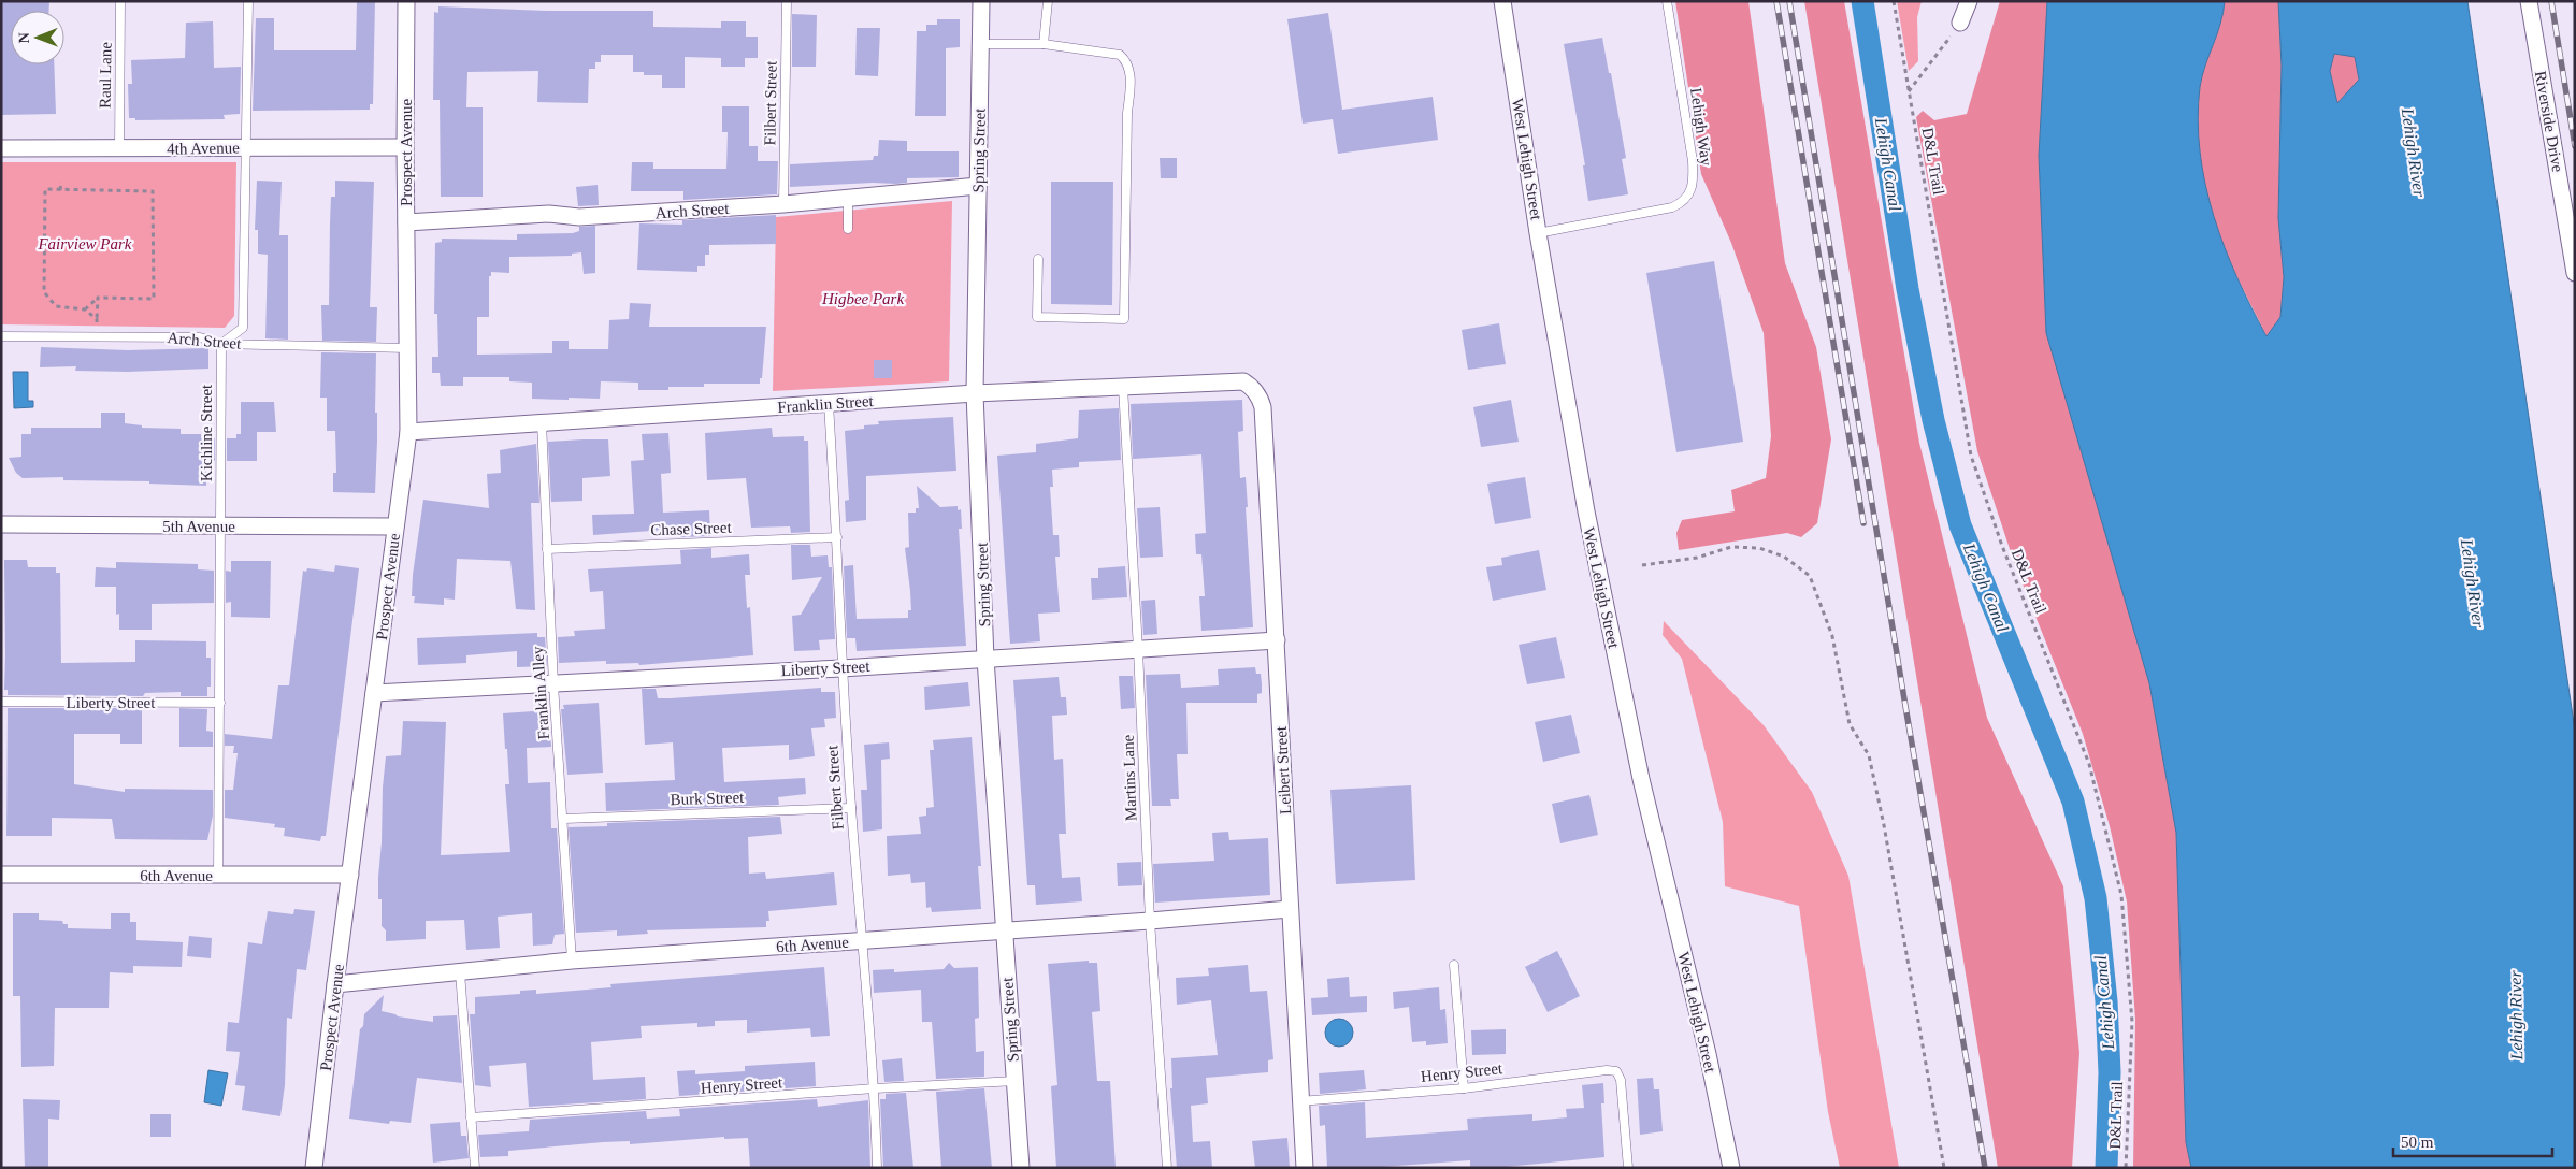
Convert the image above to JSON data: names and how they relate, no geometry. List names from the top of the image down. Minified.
{"streets":{"street":["Riverside Drive","4th Avenue","Spring Street","Prospect Avenue","West Lehigh Street","Arch Street","Franklin Street","5th Avenue","Liberty Street","Leibert Street","6th Avenue"],"lane":["Raul Lane","Filbert Street","Lehigh Way","Kichline Street","Chase Street","Franklin Alley","Martins Lane","Burk Street","Henry Street"],"path":["D&L Trail"]},"crossings":[["Raul Lane","4th Avenue"],["Filbert Street","Arch Street"],["Filbert Street","Franklin Street"],["Filbert Street","Chase Street"],["Filbert Street","Liberty Street"],["Filbert Street","Burk Street"],["Filbert Street","6th Avenue"],["Filbert Street","Henry Street"],["Lehigh Way","West Lehigh Street"],["4th Avenue","Prospect Avenue"],["Spring Street","Arch Street"],["Spring Street","Franklin Street"],["Spring Street","Liberty Street"],["Spring Street","6th Avenue"],["Spring Street","Henry Street"],["Prospect Avenue","Arch Street"],["Prospect Avenue","Franklin Street"],["Prospect Avenue","5th Avenue"],["Prospect Avenue","Liberty Street"],["Prospect Avenue","6th Avenue"],["Arch Street","Kichline Street"],["Franklin Street","Franklin Alley"],["Franklin Street","Leibert Street"],["Franklin Street","Martins Lane"],["Kichline Street","5th Avenue"],["Kichline Street","Liberty Street"],["Kichline Street","6th Avenue"],["Chase Street","Franklin Alley"],["Liberty Street","Franklin Alley"],["Liberty Street","Leibert Street"],["Liberty Street","Martins Lane"],["Franklin Alley","Burk Street"],["Franklin Alley","6th Avenue"],["Leibert Street","6th Avenue"],["Leibert Street","Henry Street"],["Martins Lane","6th Avenue"]],"water":["Lehigh River","Lehigh Canal"],"parks":["Fairview Park","Higbee Park"],"scale_bar":"50 m","north":"left"}
